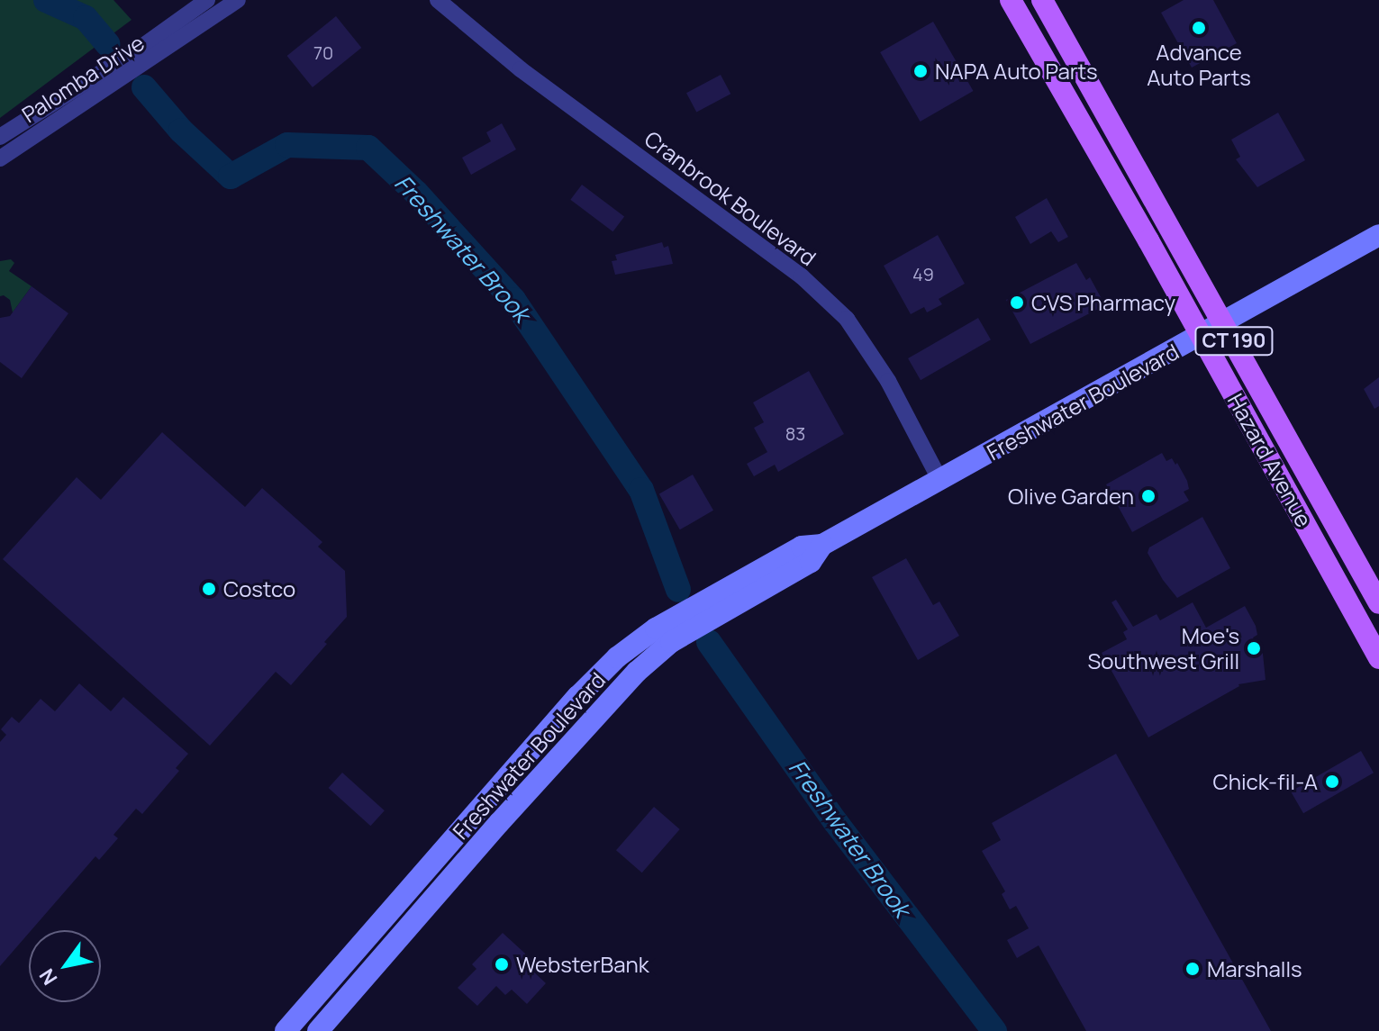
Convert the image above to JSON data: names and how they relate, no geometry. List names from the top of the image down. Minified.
{"streets":{"main road":["CT 190","Hazard Avenue"],"street":["Palomba Drive","Cranbrook Boulevard","Freshwater Boulevard"]},"crossings":[["Cranbrook Boulevard","Freshwater Boulevard"],["Freshwater Boulevard","Hazard Avenue"]],"water":["Freshwater Brook"],"places":["Advance Auto Parts","NAPA Auto Parts","CVS Pharmacy","Olive Garden","Costco","Moe's Southwest Grill","Chick-fil-A","WebsterBank","Marshalls"],"house_numbers":["70","49","83"],"north":"bottom left"}
